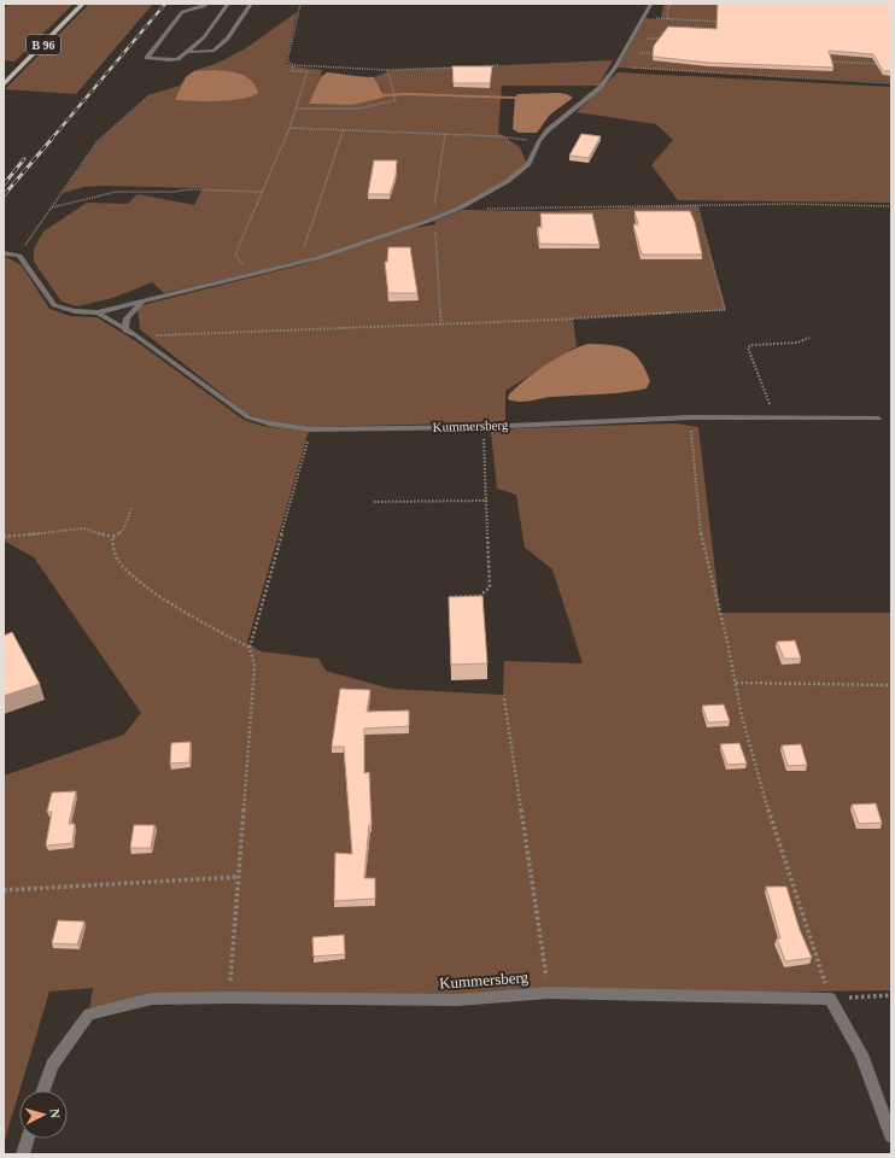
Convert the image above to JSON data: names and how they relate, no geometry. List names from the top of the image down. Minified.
{"streets":{"main road":["B 96"],"street":["Kummersberg"]},"north":"right"}
